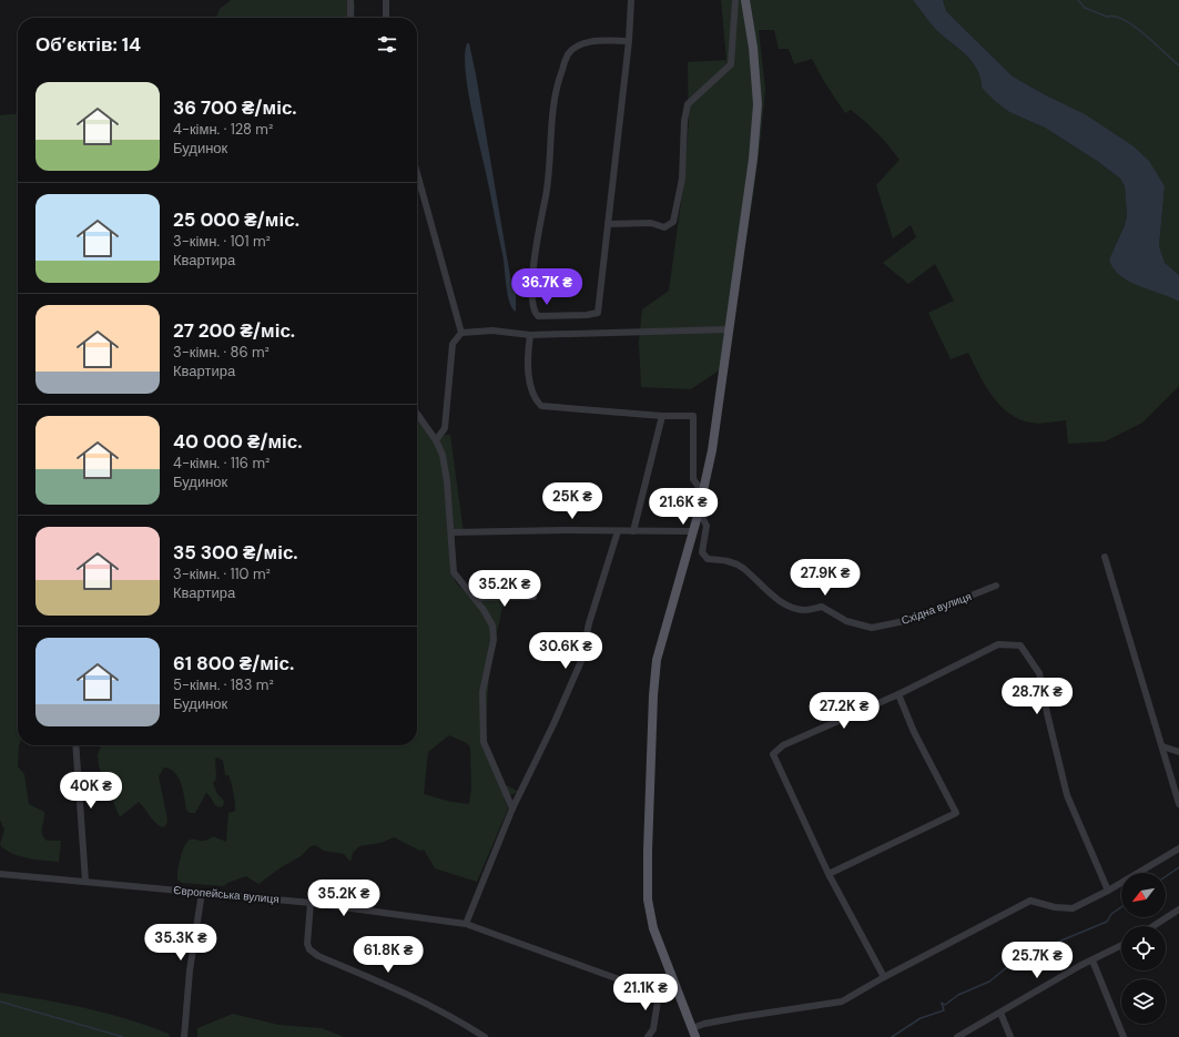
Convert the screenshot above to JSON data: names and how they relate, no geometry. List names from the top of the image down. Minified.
{"streets":{"street":["Східна вулиця","Європейська вулиця"]},"north":"bottom left","page":{"heading":"Об’єктів: 14","list":[{"name":"36 700 ₴/міс.","note":"4-кімн. · 128 m² · Будинок"},{"name":"25 000 ₴/міс.","note":"3-кімн. · 101 m² · Квартира"},{"name":"27 200 ₴/міс.","note":"3-кімн. · 86 m² · Квартира"},{"name":"40 000 ₴/міс.","note":"4-кімн. · 116 m² · Будинок"},{"name":"35 300 ₴/міс.","note":"3-кімн. · 110 m² · Квартира"},{"name":"61 800 ₴/міс.","note":"5-кімн. · 183 m² · Будинок"}],"price":["36.7K ₴","25K ₴","21.6K ₴","27.9K ₴","35.2K ₴","30.6K ₴","28.7K ₴","27.2K ₴","40K ₴","35.2K ₴","35.3K ₴","61.8K ₴","25.7K ₴","21.1K ₴"]}}
